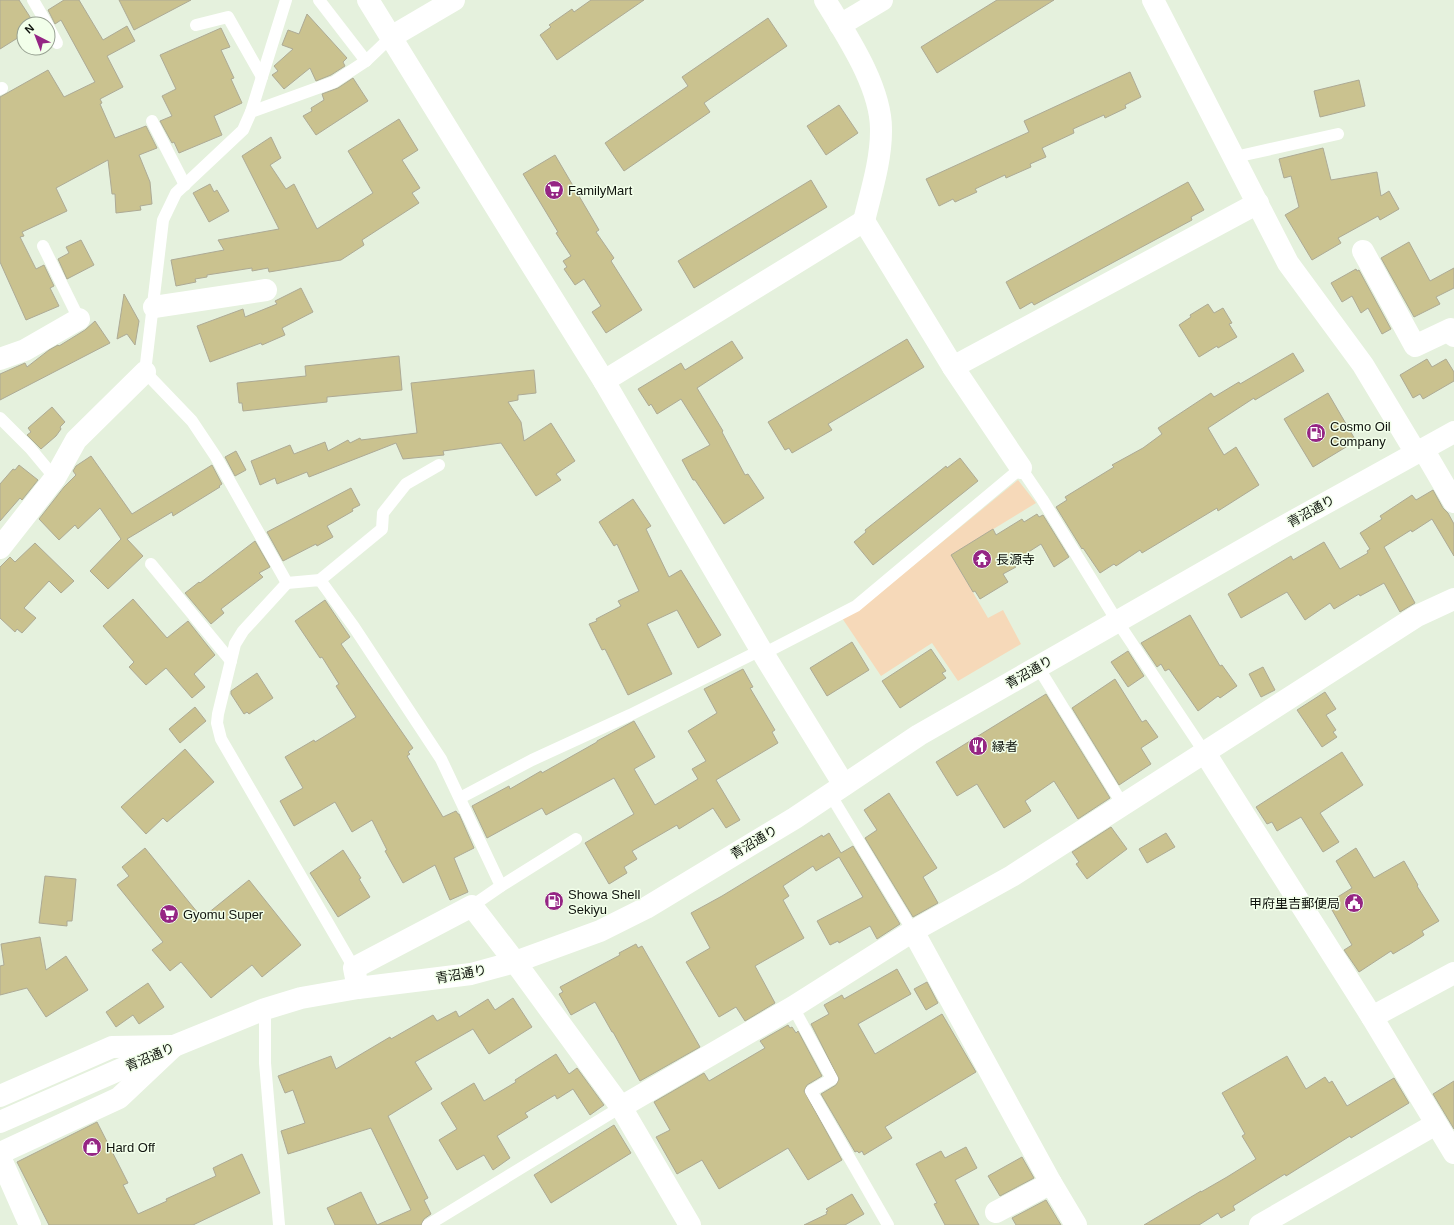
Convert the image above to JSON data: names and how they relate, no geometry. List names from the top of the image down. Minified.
{"streets":{"street":["青沼通り"]},"places":{"supermarket":["FamilyMart","Gyomu Super"],"fuel station":["Cosmo Oil Company","Showa Shell Sekiyu"],"temple":["長源寺"],"restaurant":["縁者"],"public building":["甲府里吉郵便局"],"shop":["Hard Off"]},"north":"top left"}
